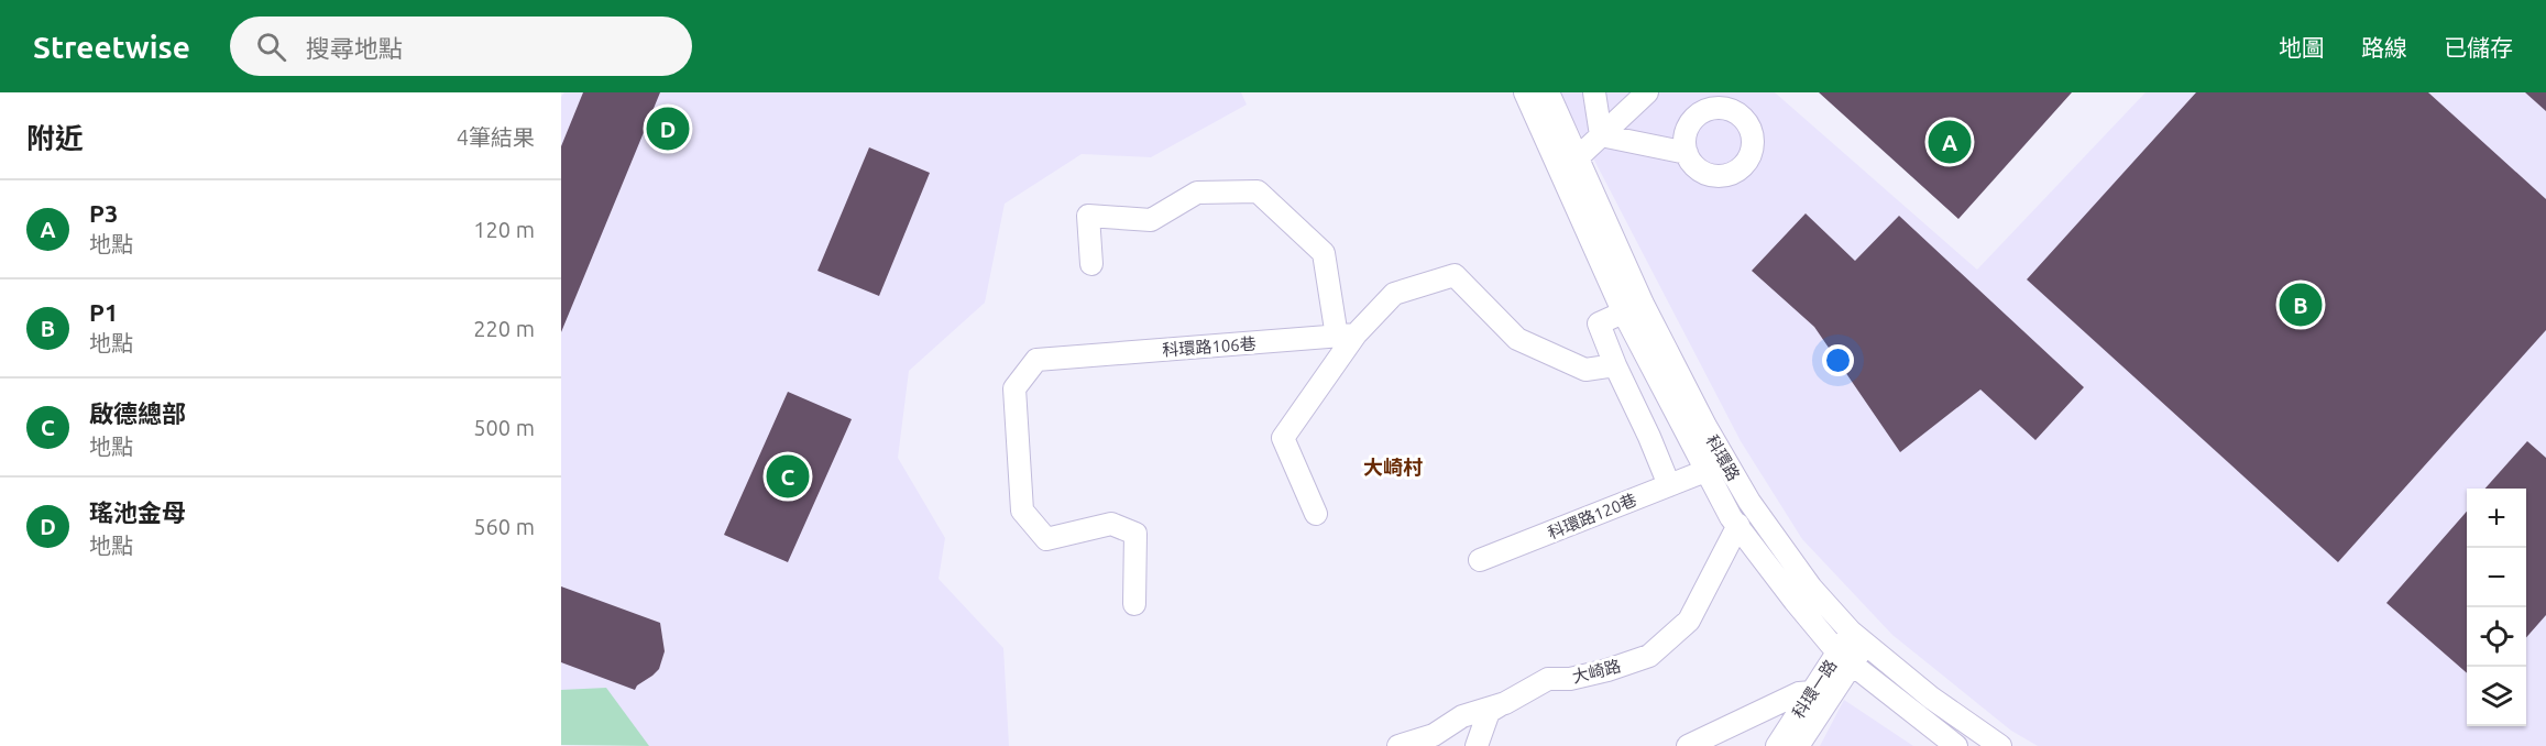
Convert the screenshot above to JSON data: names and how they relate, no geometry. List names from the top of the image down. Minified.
{"streets":{"street":["科環路106巷","科環路","科環路120巷","大崎路","科環一路"]},"crossings":[["科環路","科環路120巷"],["科環路","大崎路"],["科環路","科環一路"]],"districts":["大崎村"],"page":{"header":"Streetwise","search":"搜尋地點","nav":["地圖","路線","已儲存"],"heading":["附近","4筆結果"],"pins":["D","A","B","C"],"list":[{"mark":"A","name":"P3","note":"地點","value":"120 m"},{"mark":"B","name":"P1","note":"地點","value":"220 m"},{"mark":"C","name":"啟德總部","note":"地點","value":"500 m"},{"mark":"D","name":"瑤池金母","note":"地點","value":"560 m"}],"map_buttons":["+","−"]}}
